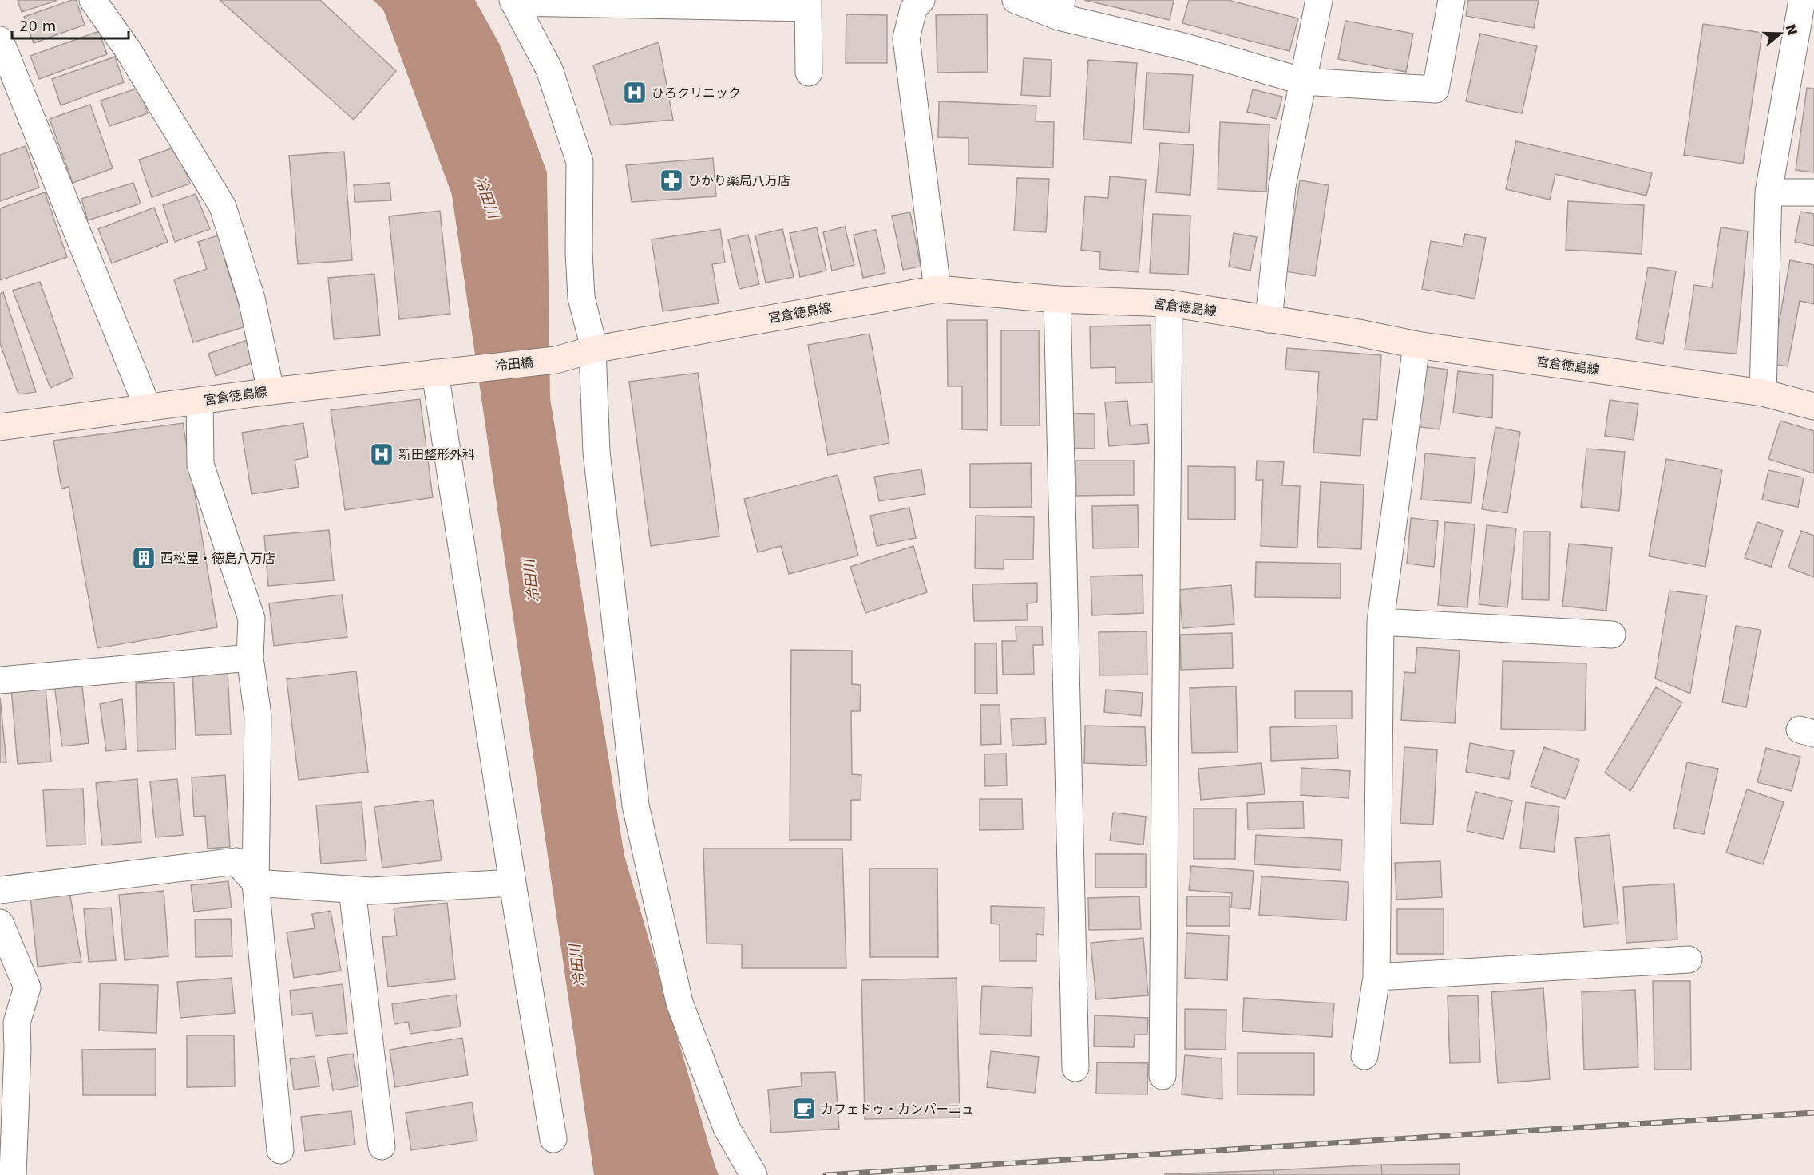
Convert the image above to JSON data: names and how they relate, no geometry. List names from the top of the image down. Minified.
{"streets":{"main road":["宮倉徳島線","冷田橋"]},"crossings":[["宮倉徳島線","冷田橋"]],"water":["冷田川"],"places":{"hospital":["ひろクリニック","新田整形外科"],"pharmacy":["ひかり薬局八万店"],"building":["西松屋・徳島八万店"],"cafe":["カフェドゥ・カンパーニュ"]},"scale_bar":"20 m","north":"right"}
